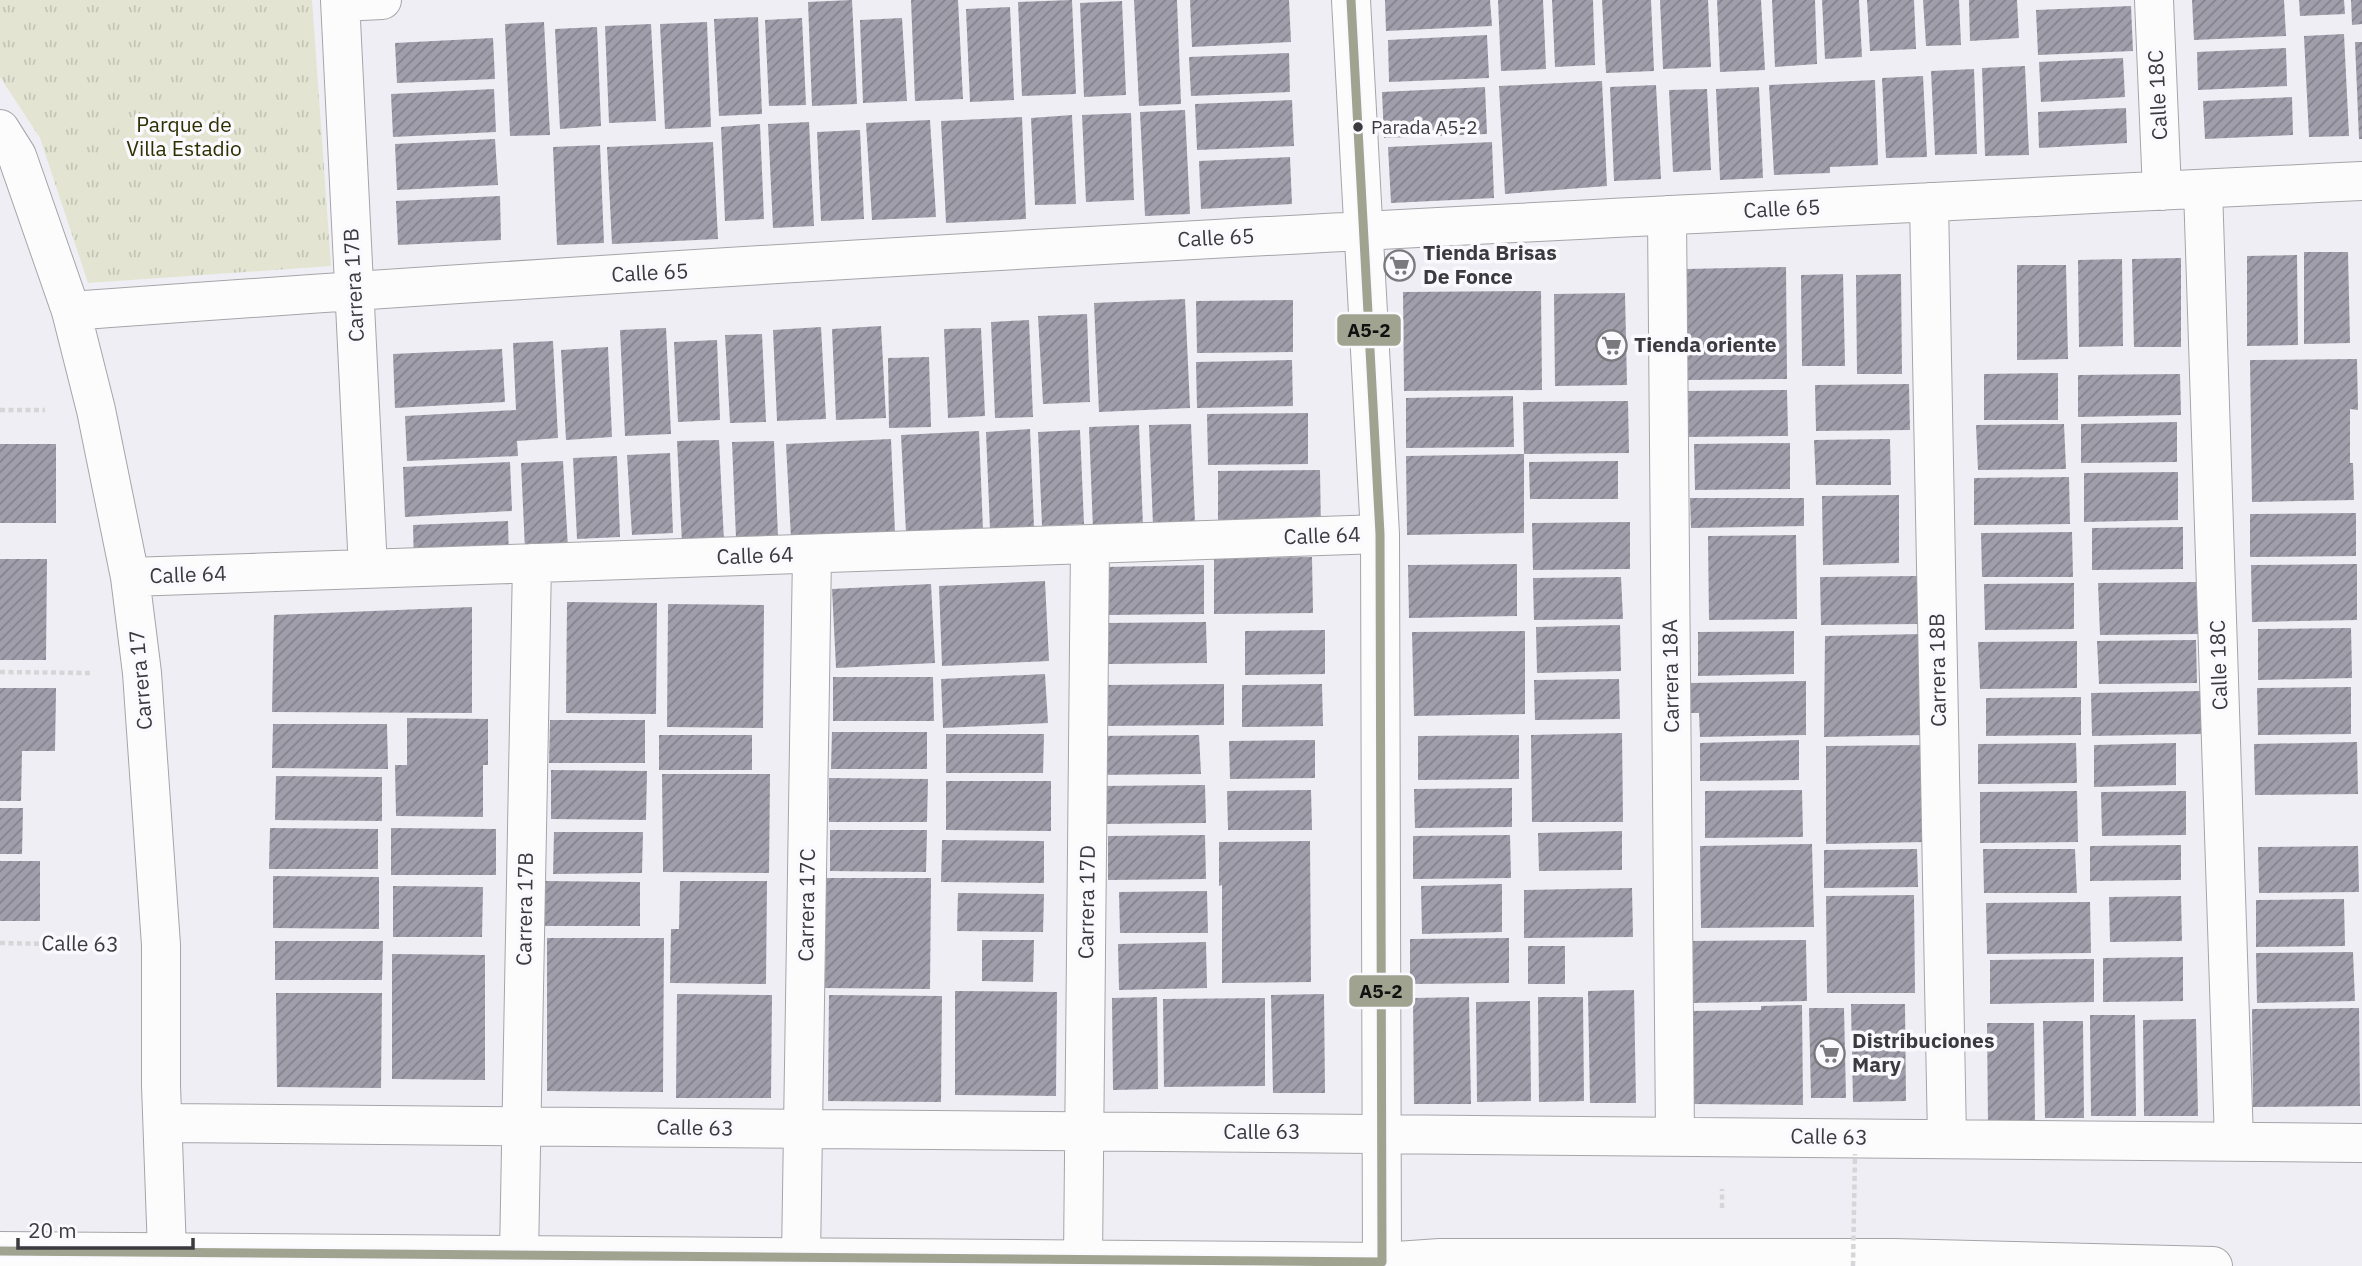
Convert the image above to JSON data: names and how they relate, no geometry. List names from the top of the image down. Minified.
{"streets":{"street":["Calle 18C","Calle 65","Carrera 17B","Calle 64","Carrera 18B","Carrera 18A","Carrera 17","Carrera 17D","Carrera 17C","Calle 63"]},"crossings":[["Calle 18C","Calle 65"],["Calle 18C","Calle 63"],["Calle 65","Carrera 17B"],["Calle 65","Carrera 18B"],["Calle 65","Carrera 18A"],["Calle 65","Carrera 17"],["Carrera 17B","Calle 64"],["Carrera 17B","Calle 63"],["Calle 64","Carrera 17"],["Calle 64","Carrera 17D"],["Calle 64","Carrera 17C"],["Carrera 18B","Calle 63"],["Carrera 18A","Calle 63"],["Carrera 17","Calle 63"],["Carrera 17D","Calle 63"],["Carrera 17C","Calle 63"]],"parks":["Parque de Villa Estadio"],"places":{"other":["Parada A5-2"],"supermarket":["Tienda Brisas De Fonce","Tienda oriente","Distribuciones Mary"]},"lines":["transit line A5-2"],"scale_bar":"20 m"}
